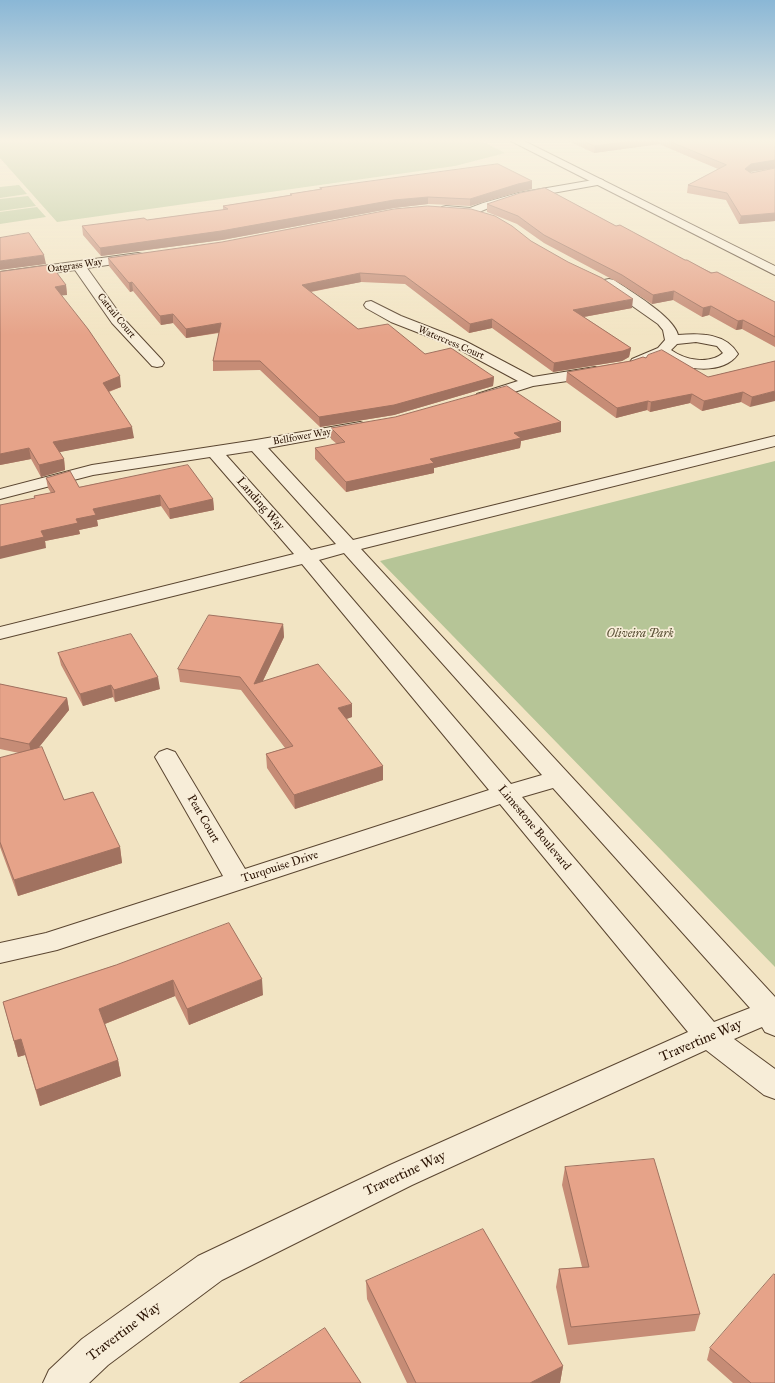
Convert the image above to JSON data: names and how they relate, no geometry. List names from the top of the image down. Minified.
{"streets":{"street":["Oatgrass Way","Cattail Court","Watercress Court","Bellfower Way","Landing Way","Peat Court","Limestone Boulevard","Turqouise Drive","Travertine Way"]},"crossings":[["Oatgrass Way","Cattail Court"],["Bellfower Way","Landing Way"],["Landing Way","Limestone Boulevard"],["Peat Court","Turqouise Drive"],["Limestone Boulevard","Turqouise Drive"],["Limestone Boulevard","Travertine Way"]],"parks":["Oliveira Park"]}
